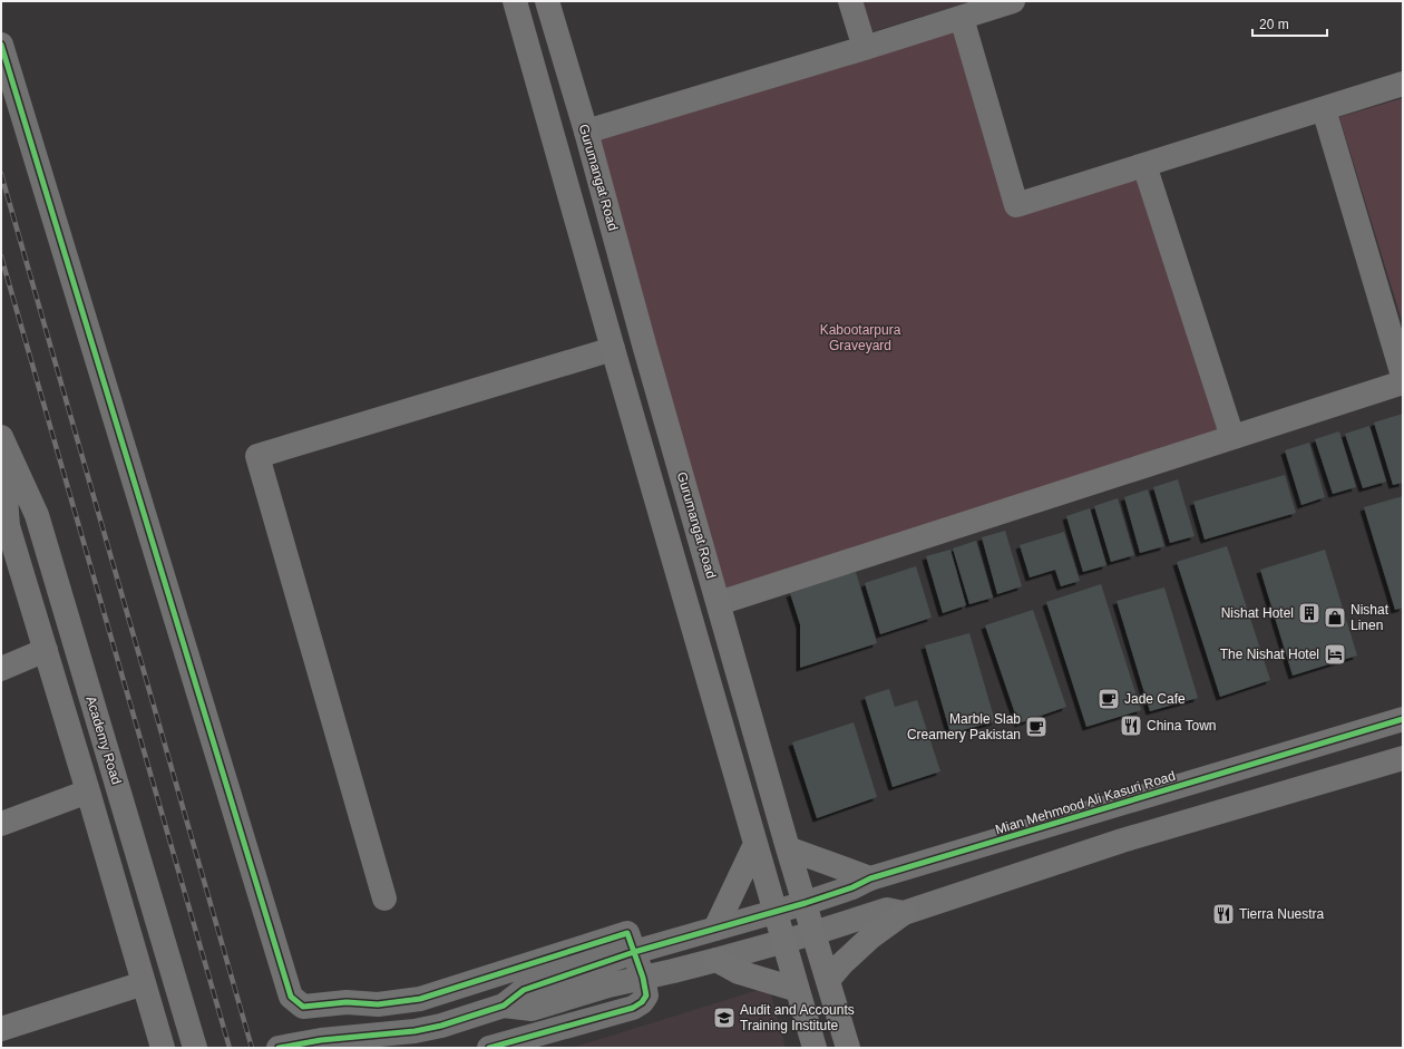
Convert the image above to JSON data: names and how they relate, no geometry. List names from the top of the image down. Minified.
{"streets":{"main road":["Gurumangat Road"],"street":["Academy Road","Mian Mehmood Ali Kasuri Road"]},"crossings":[["Gurumangat Road","Mian Mehmood Ali Kasuri Road"]],"parks":["Kabootarpura Graveyard"],"places":{"building":["Nishat Hotel"],"shop":["Nishat Linen"],"hotel":["The Nishat Hotel"],"cafe":["Jade Cafe","Marble Slab Creamery Pakistan"],"restaurant":["China Town","Tierra Nuestra"],"school or university":["Audit and Accounts Training Institute"]},"scale_bar":"20 m"}
